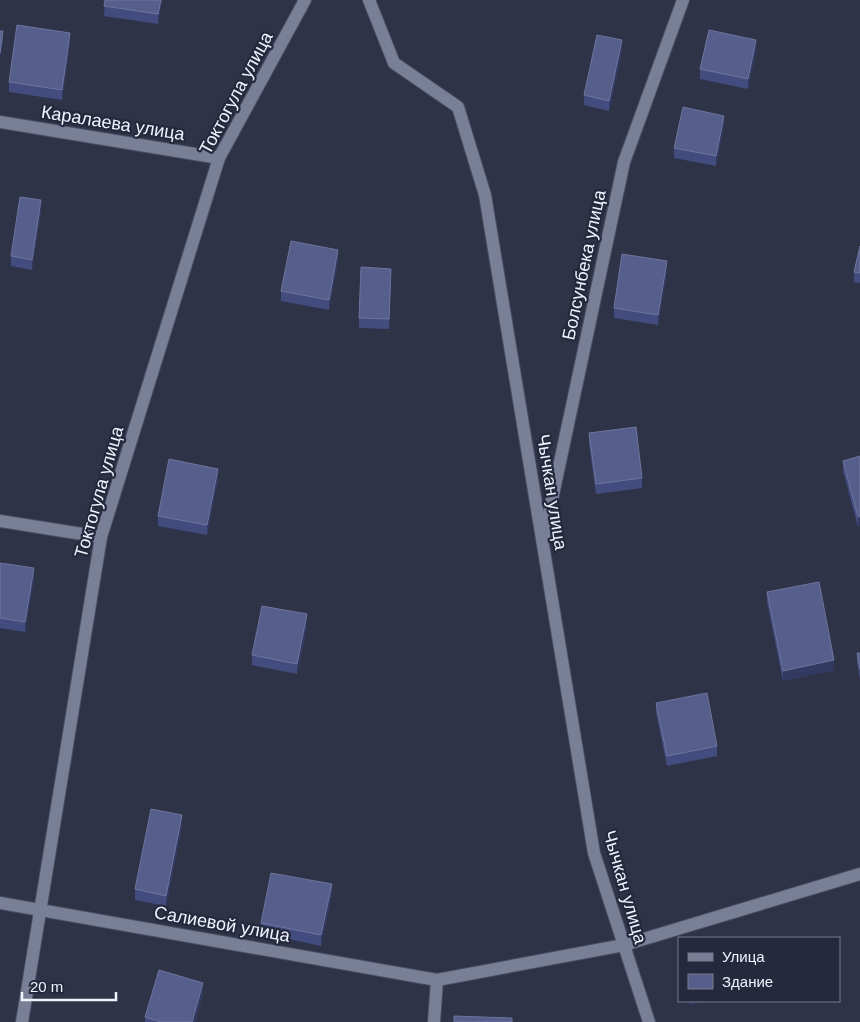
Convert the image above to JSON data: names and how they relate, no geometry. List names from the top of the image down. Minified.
{"streets":{"street":["Токтогула улица","Каралаева улица","Болсунбека улица","Чычкан улица","Салиевой улица"]},"crossings":[["Токтогула улица","Каралаева улица"],["Токтогула улица","Салиевой улица"],["Болсунбека улица","Чычкан улица"]],"legend":["Улица","Здание"],"scale_bar":"20 m"}
